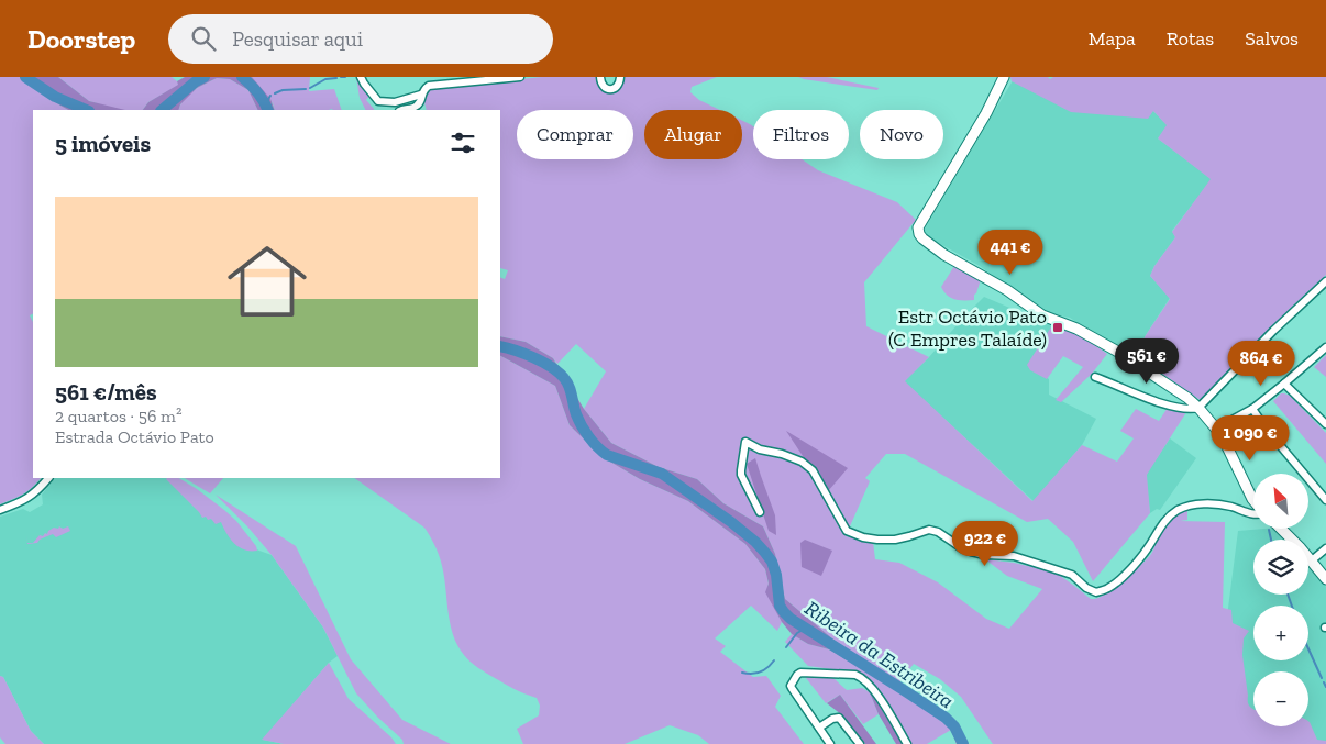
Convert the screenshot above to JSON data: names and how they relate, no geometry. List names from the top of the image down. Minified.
{"water":["Ribeira da Estribeira"],"places":{"transit":["Estr Octávio Pato (C Empres Talaíde)"]},"north":"top left","page":{"header":"Doorstep","search":"Pesquisar aqui","nav":["Mapa","Rotas","Salvos"],"chip":["Comprar","Alugar","Filtros","Novo"],"heading":"5 imóveis","list":[{"name":"561 €/mês","note":"2 quartos · 56 m² · Estrada Octávio Pato"}],"price":["441 €","561 €","864 €","1 090 €","922 €"],"map_buttons":["+","−"]}}
